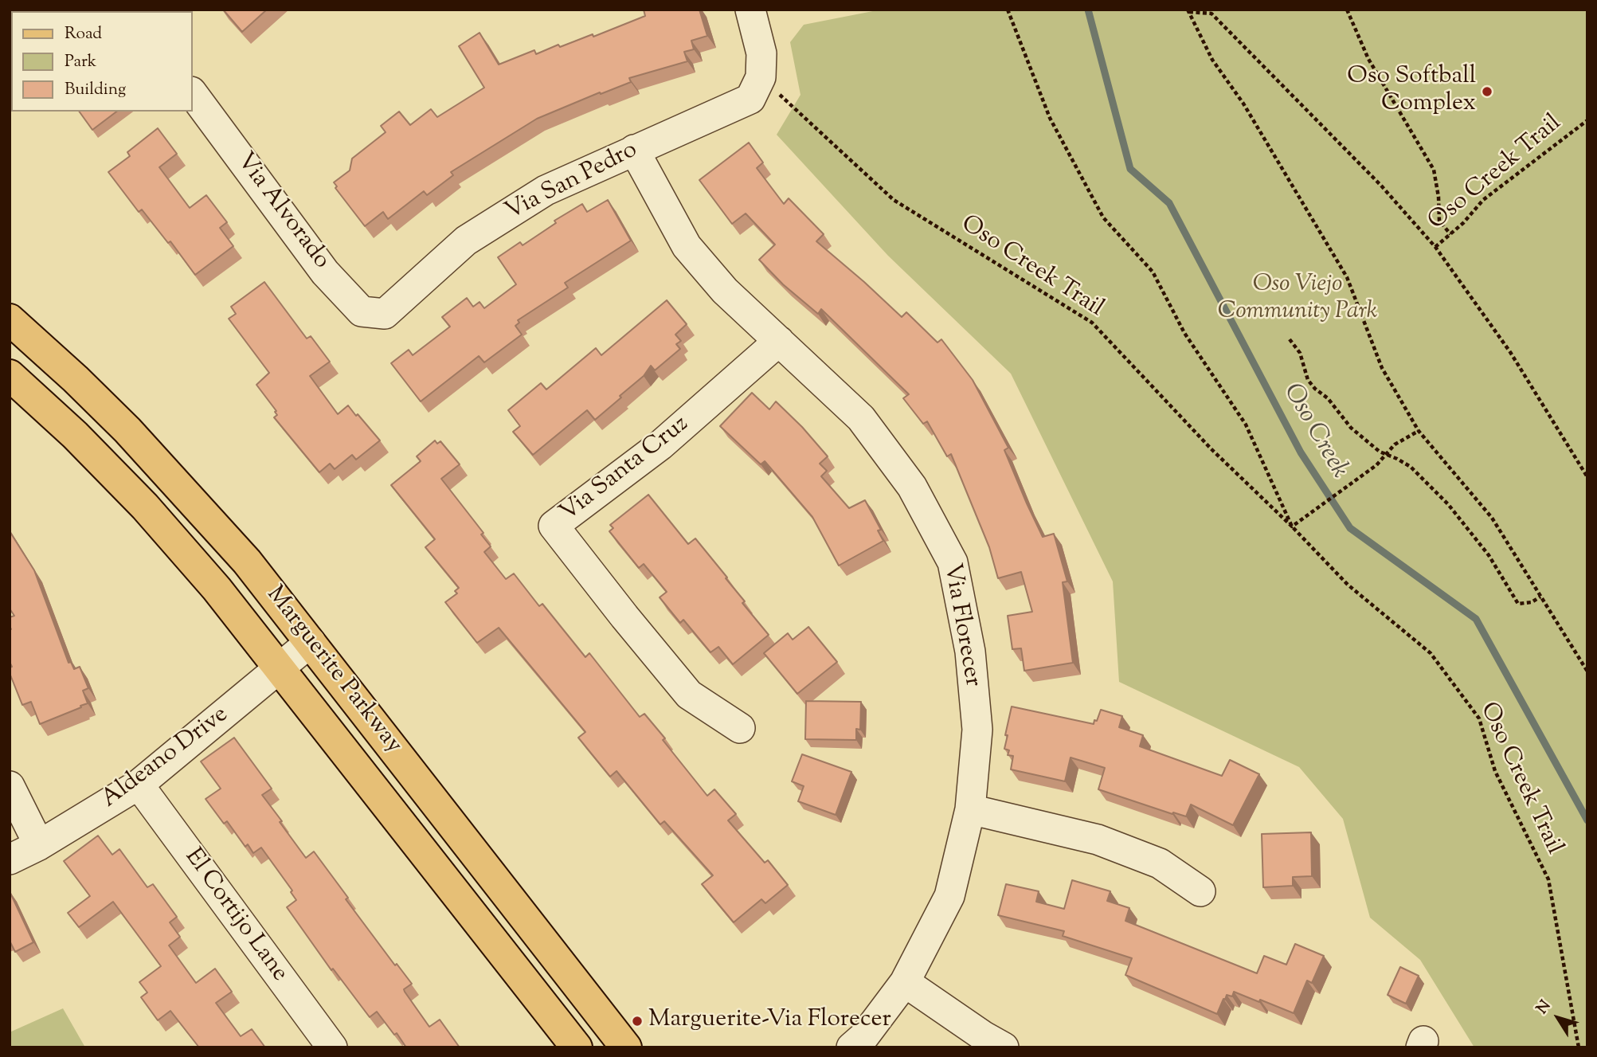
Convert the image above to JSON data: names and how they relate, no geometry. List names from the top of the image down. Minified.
{"streets":{"main road":["Marguerite Parkway"],"street":["Via San Pedro","Via Alvorado","Via Santa Cruz","Via Florecer","Aldeano Drive","El Cortijo Lane"],"path":["Oso Creek Trail"]},"crossings":[["Oso Creek Trail","Via San Pedro"],["Via San Pedro","Via Alvorado"],["Via San Pedro","Via Florecer"],["Via Santa Cruz","Via Florecer"],["Marguerite Parkway","Aldeano Drive"],["Aldeano Drive","El Cortijo Lane"]],"water":["Oso Creek"],"parks":["Oso Viejo Community Park"],"places":["Oso Softball Complex","Marguerite-Via Florecer"],"legend":["Road","Park","Building"],"north":"top left"}
